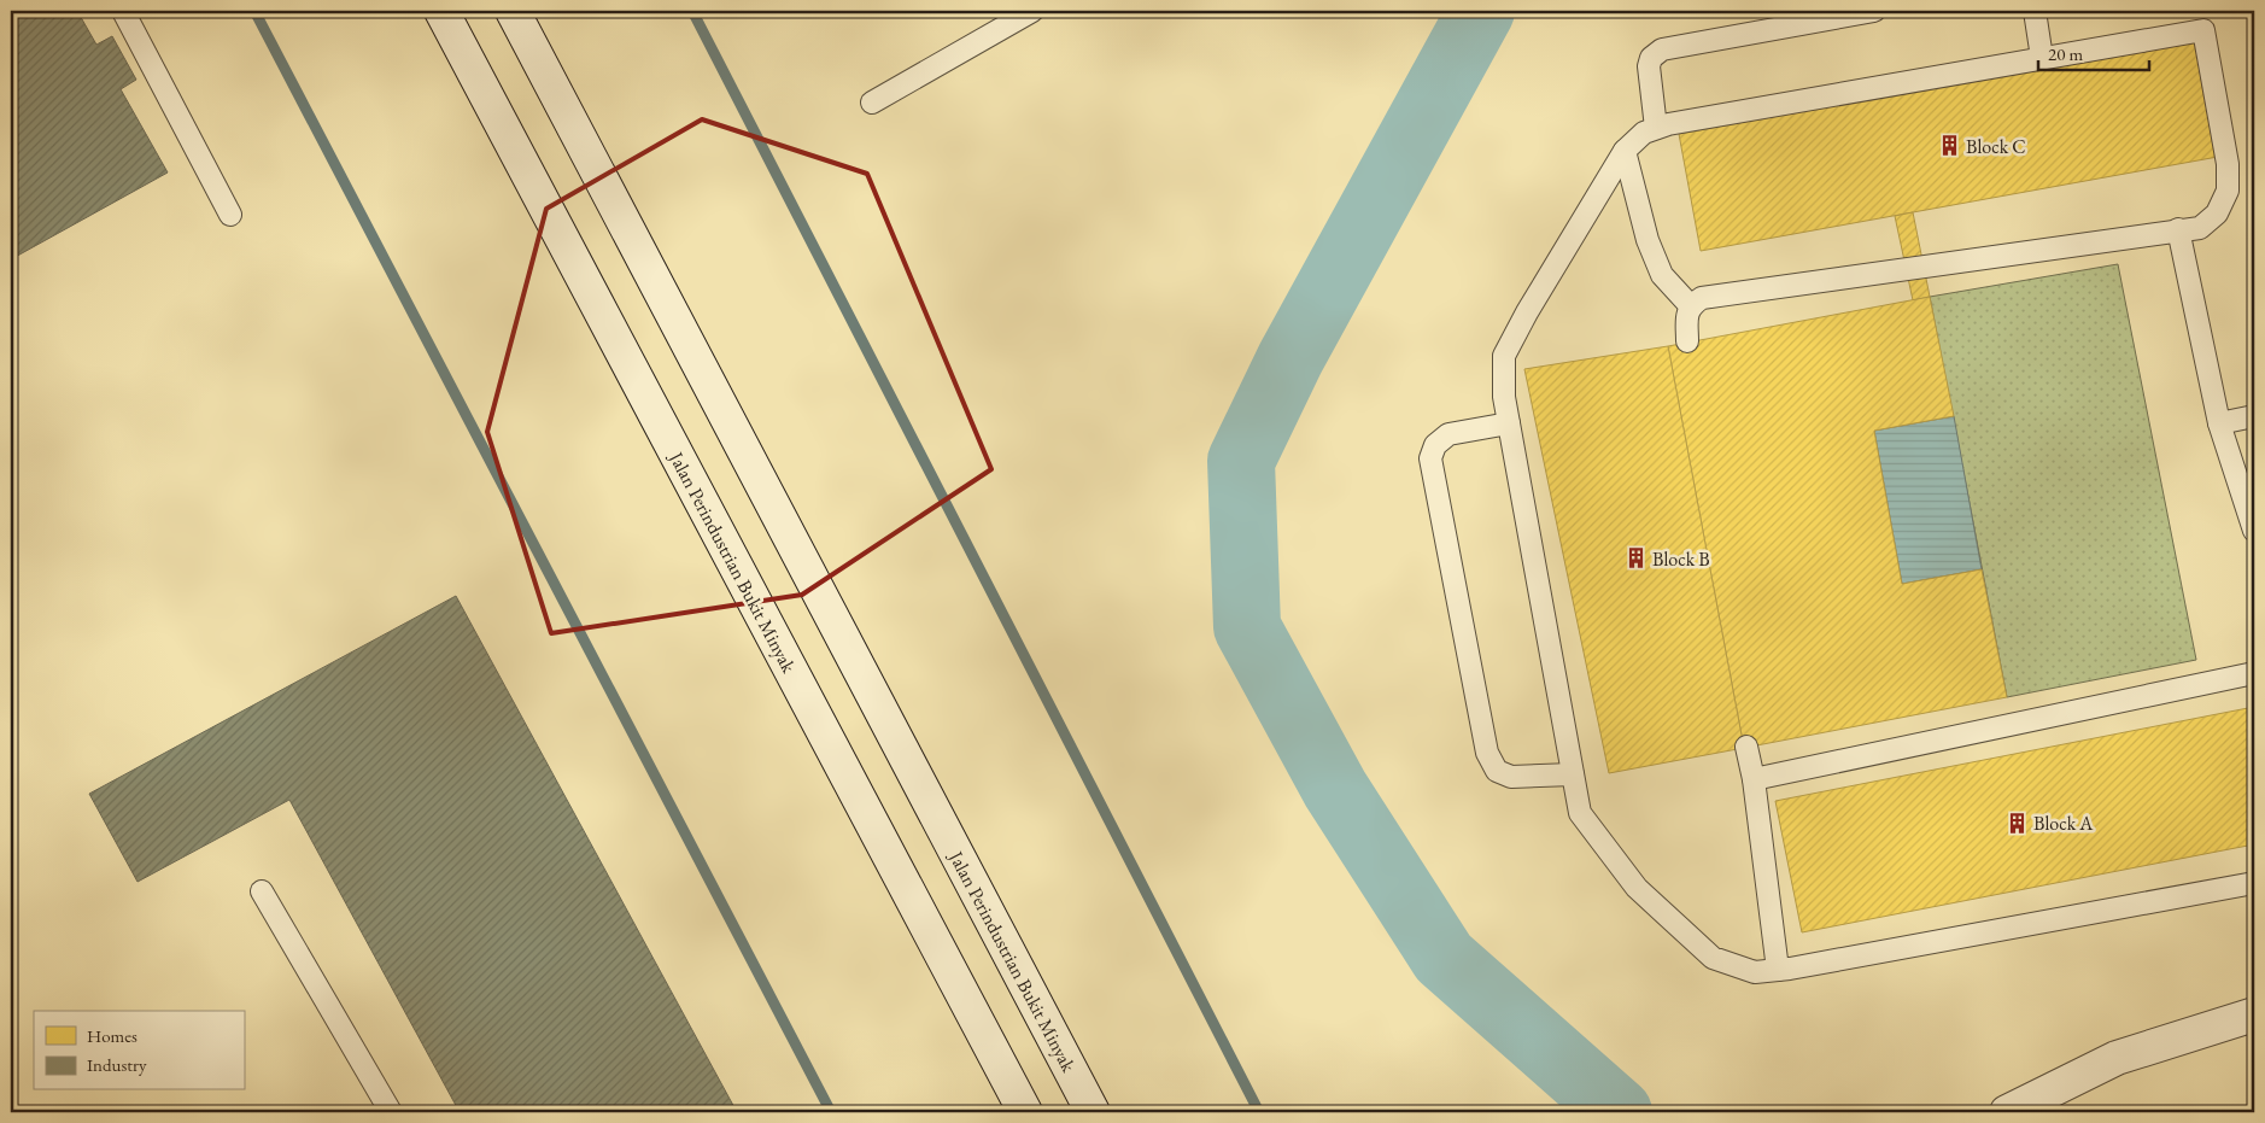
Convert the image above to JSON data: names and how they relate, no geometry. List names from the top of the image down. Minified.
{"streets":{"main road":["Jalan Perindustrian Bukit Minyak"]},"places":{"building":["Block C","Block B","Block A"]},"legend":["Homes","Industry"],"scale_bar":"20 m"}
